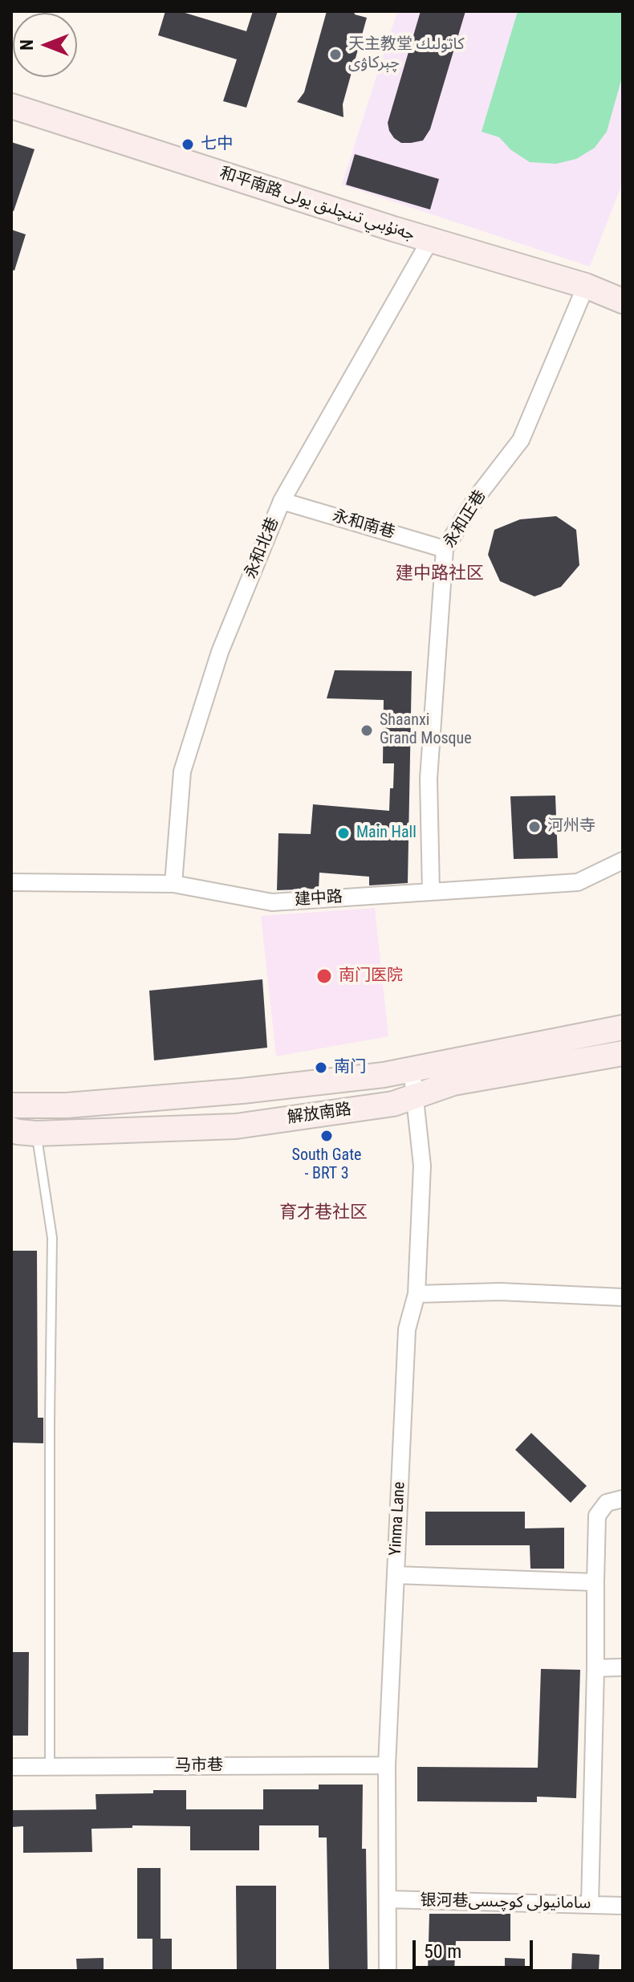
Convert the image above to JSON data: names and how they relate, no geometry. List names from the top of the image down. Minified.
{"streets":{"main road":["和平南路 جەنۇبىي تىنچلىق يولى","解放南路"],"street":["永和正巷","永和南巷","永和北巷","建中路","Yinma Lane","马市巷","银河巷سامانيولى كوچىسى"]},"crossings":[["和平南路 جەنۇبىي تىنچلىق يولى","永和正巷"],["和平南路 جەنۇبىي تىنچلىق يولى","永和北巷"],["永和正巷","永和南巷"],["永和正巷","建中路"],["永和南巷","永和北巷"],["永和北巷","建中路"],["解放南路","Yinma Lane"],["Yinma Lane","马市巷"],["Yinma Lane","银河巷سامانيولى كوچىسى"]],"districts":["建中路社区","育才巷社区"],"places":["天主教堂 كاتولىك چېركاۋى","七中","Shaanxi Grand Mosque","河州寺","Main Hall","南门医院","南门","South Gate - BRT 3"],"scale_bar":"50 m","north":"left"}
